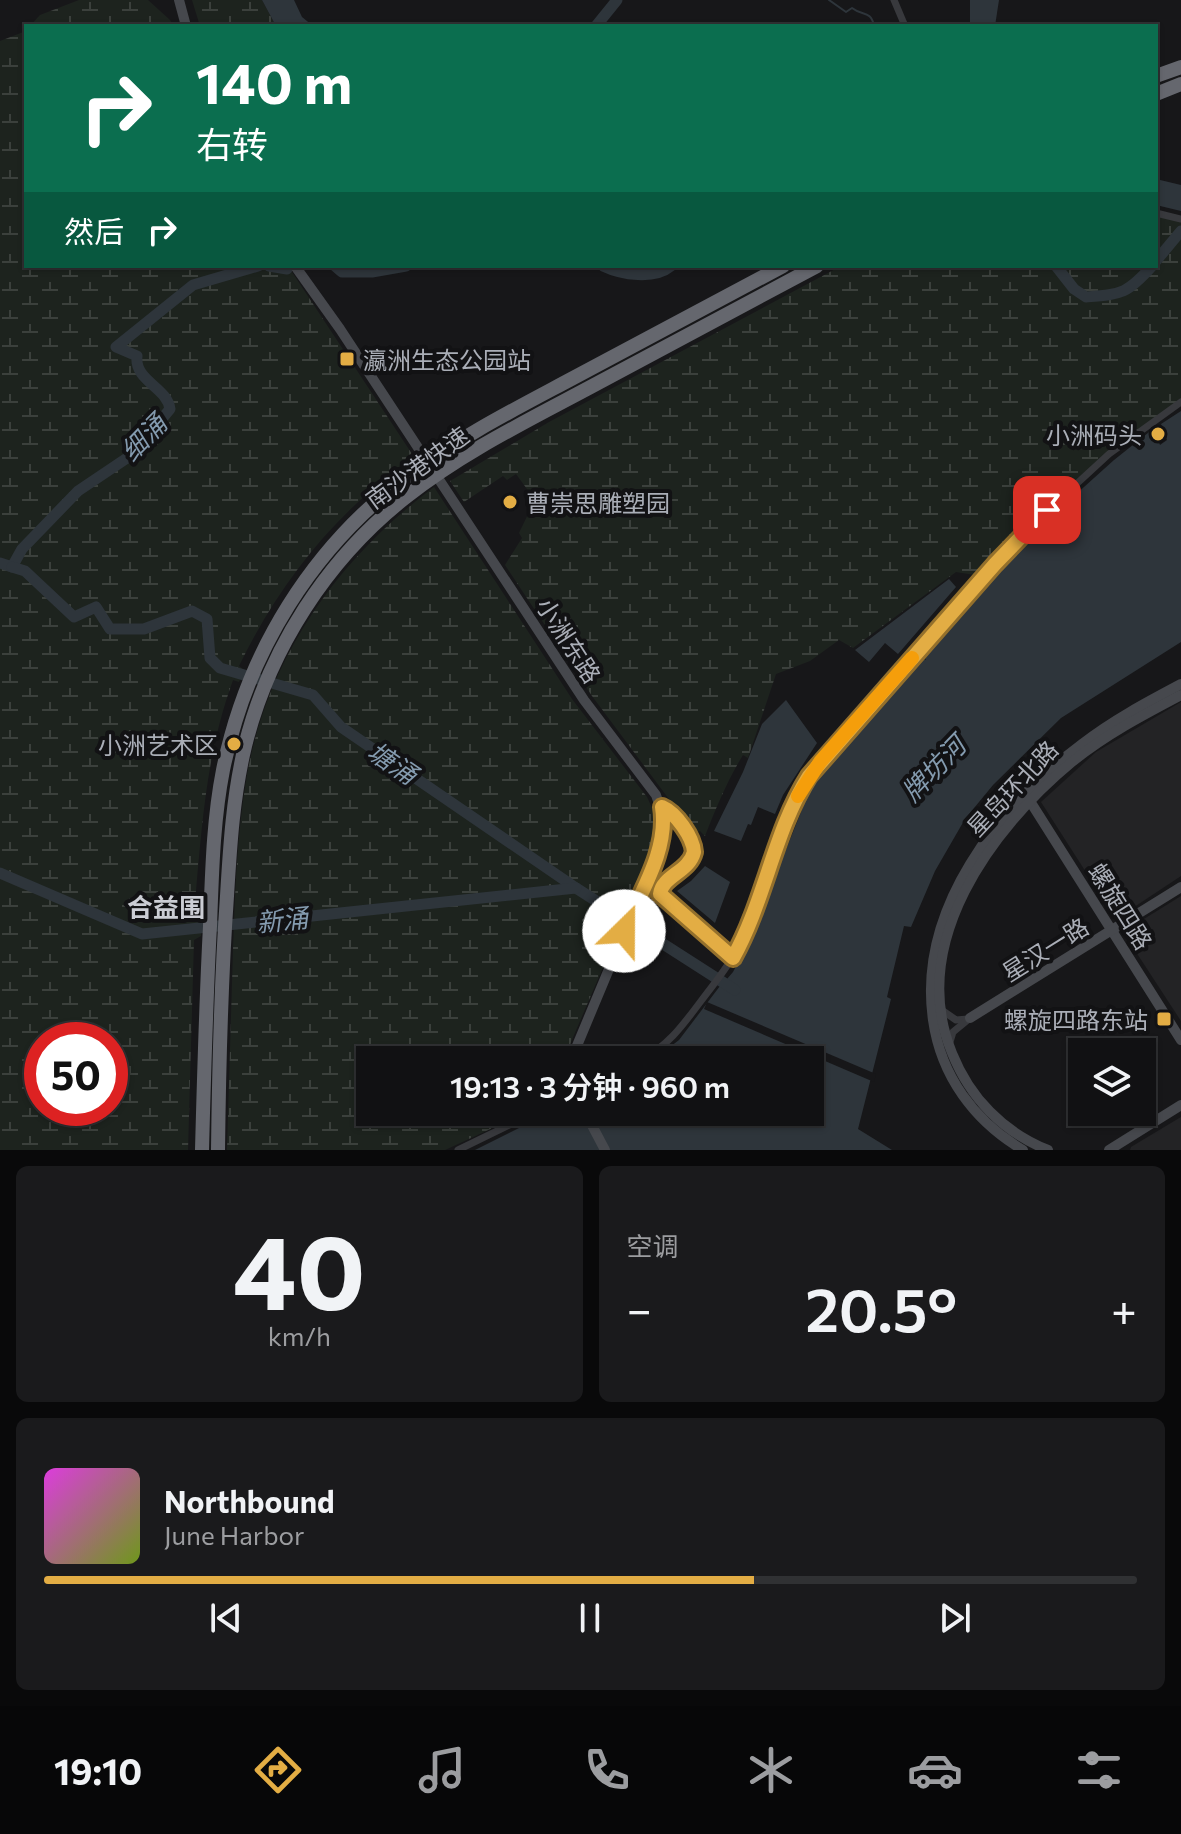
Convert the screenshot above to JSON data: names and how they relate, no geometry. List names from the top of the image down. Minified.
{"streets":{"highway":["南沙港快速"],"main road":["小洲东路","星岛环北路","螺旋四路","星汉一路"]},"crossings":[["星岛环北路","螺旋四路"],["星岛环北路","星汉一路"],["螺旋四路","星汉一路"]],"districts":["合益围"],"water":["细涌","塘涌","牌坊河","新涌"],"places":{"transit":["瀛洲生态公园站","螺旋四路东站"],"other":["小洲码头","曹崇思雕塑园","小洲艺术区"]},"page":{"turn":["140 m","右转"],"then":"然后","limit":"50","trip":"19:13 · 3 分钟 · 960 m","tile":[["40","km/h"],"空调"],"heat":["−","20.5°","+"],"song":["Northbound","June Harbor"],"tabs":"19:10"}}
